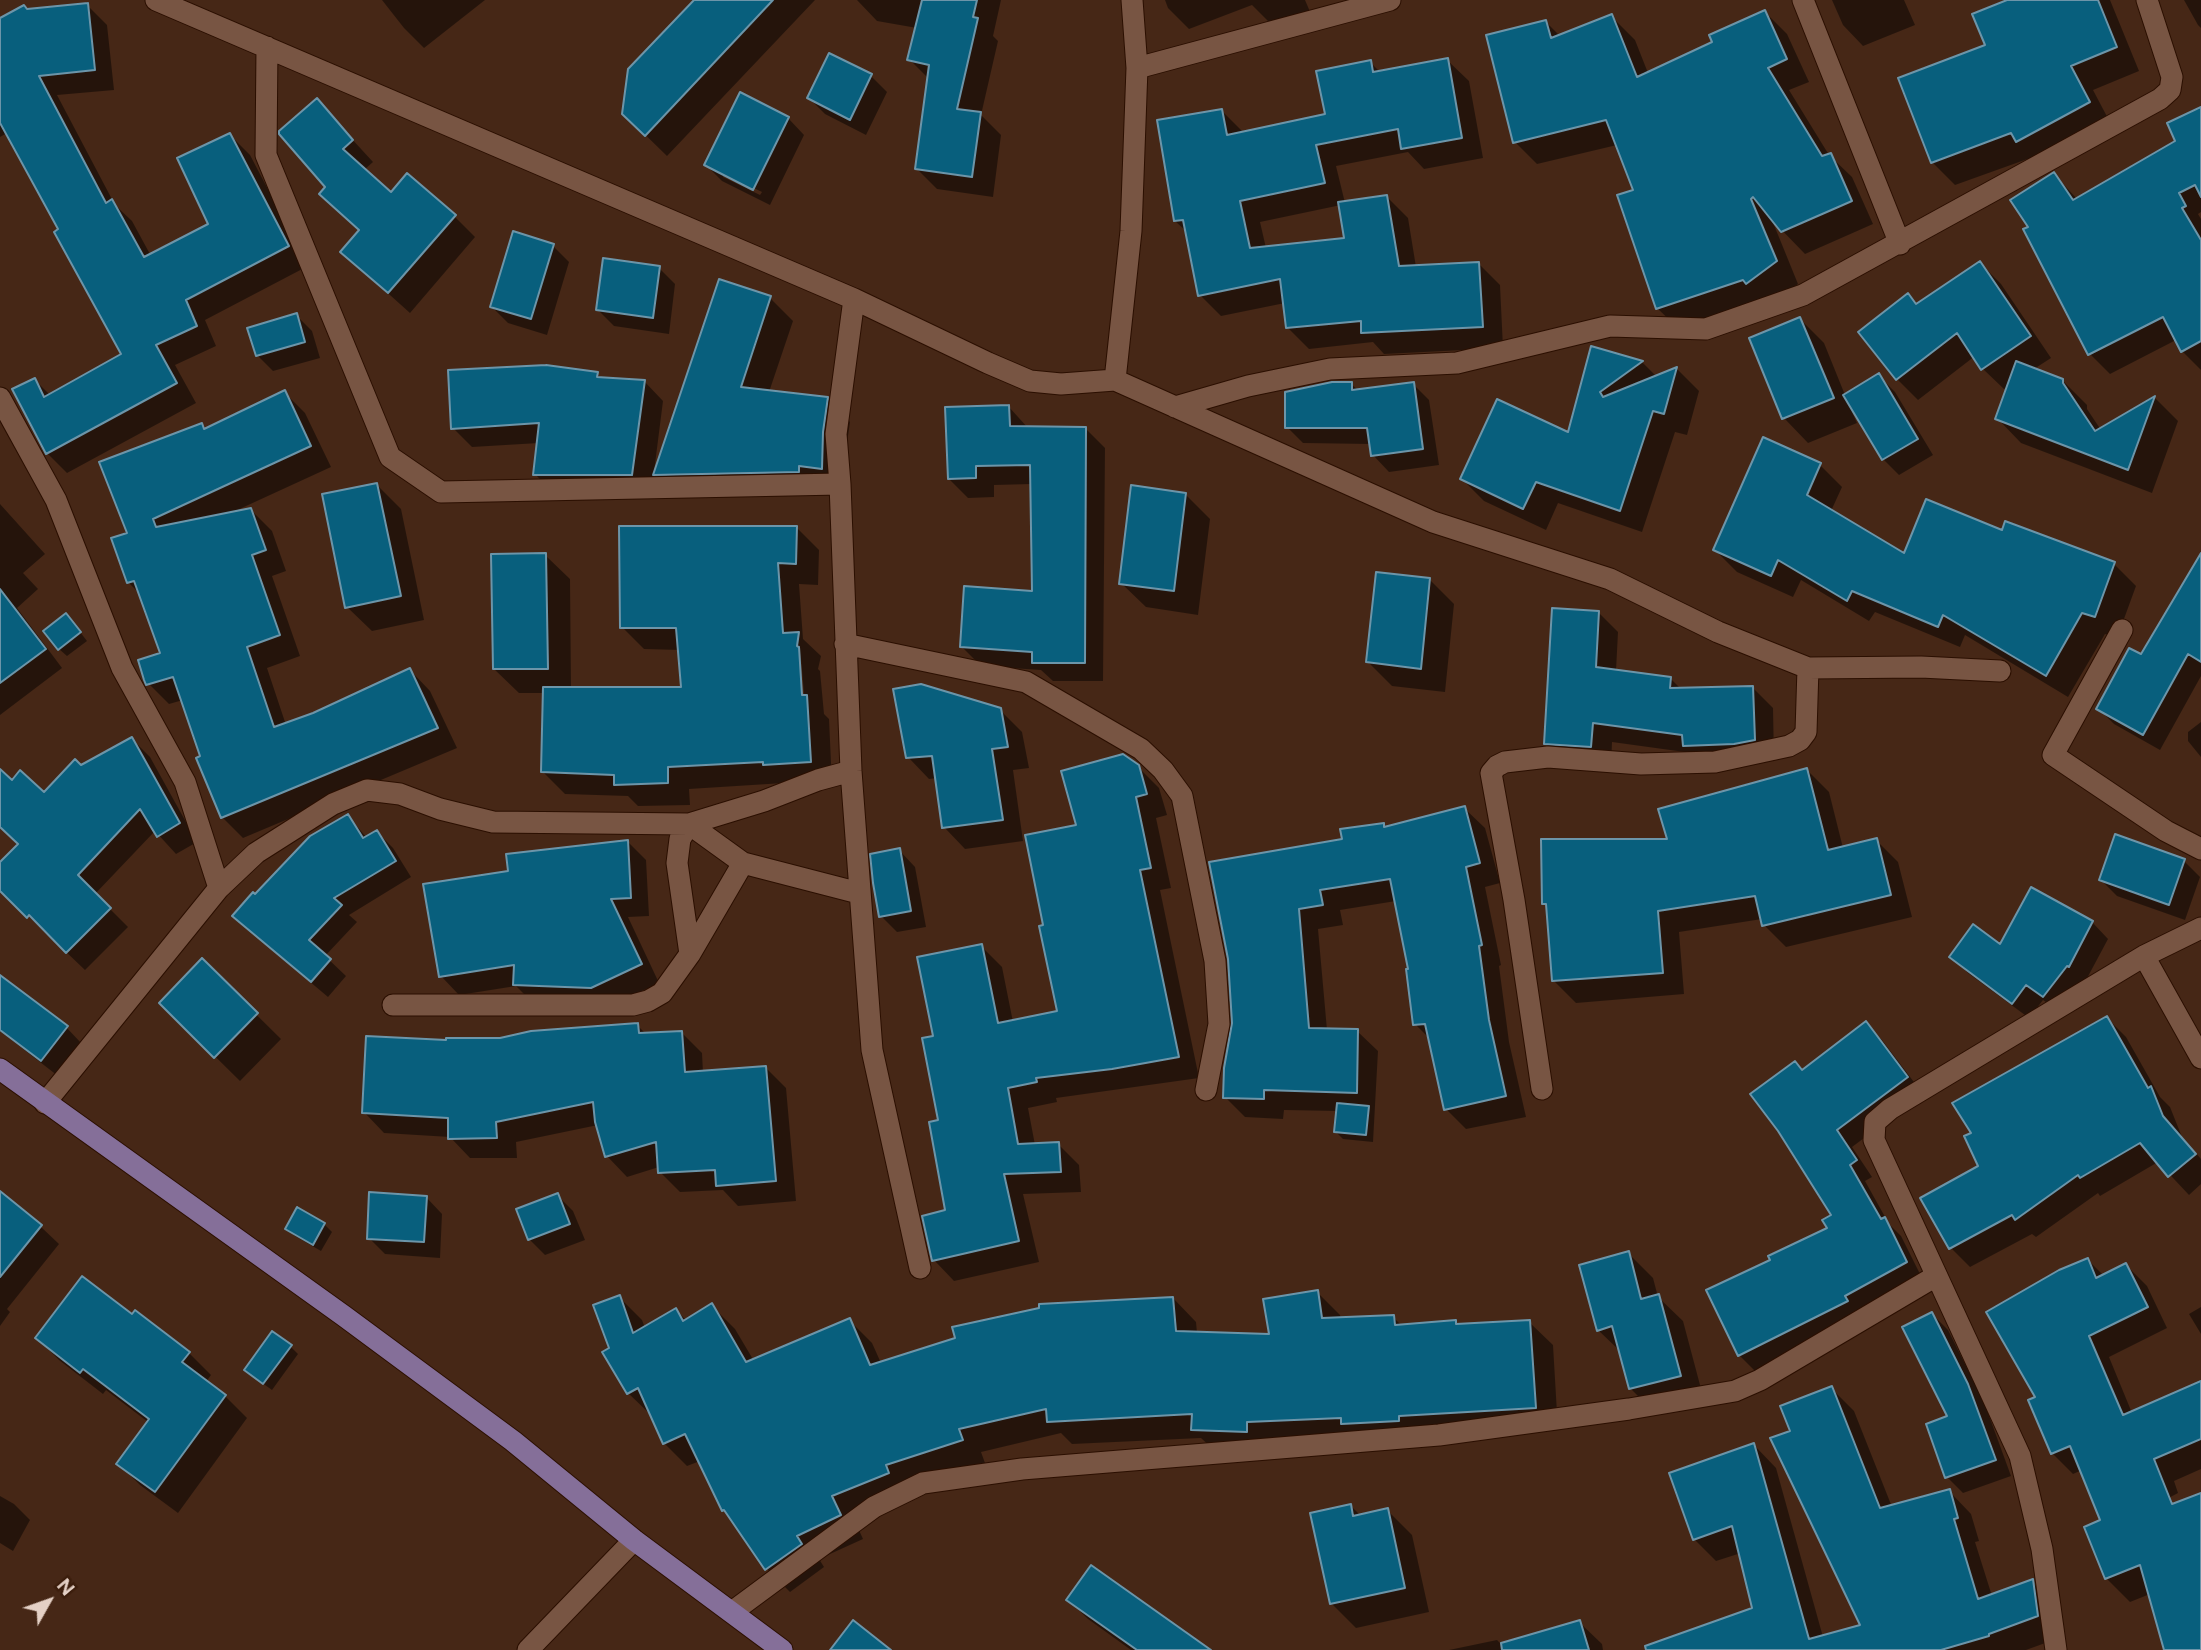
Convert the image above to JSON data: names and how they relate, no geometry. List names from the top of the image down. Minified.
{"north":"top right"}
